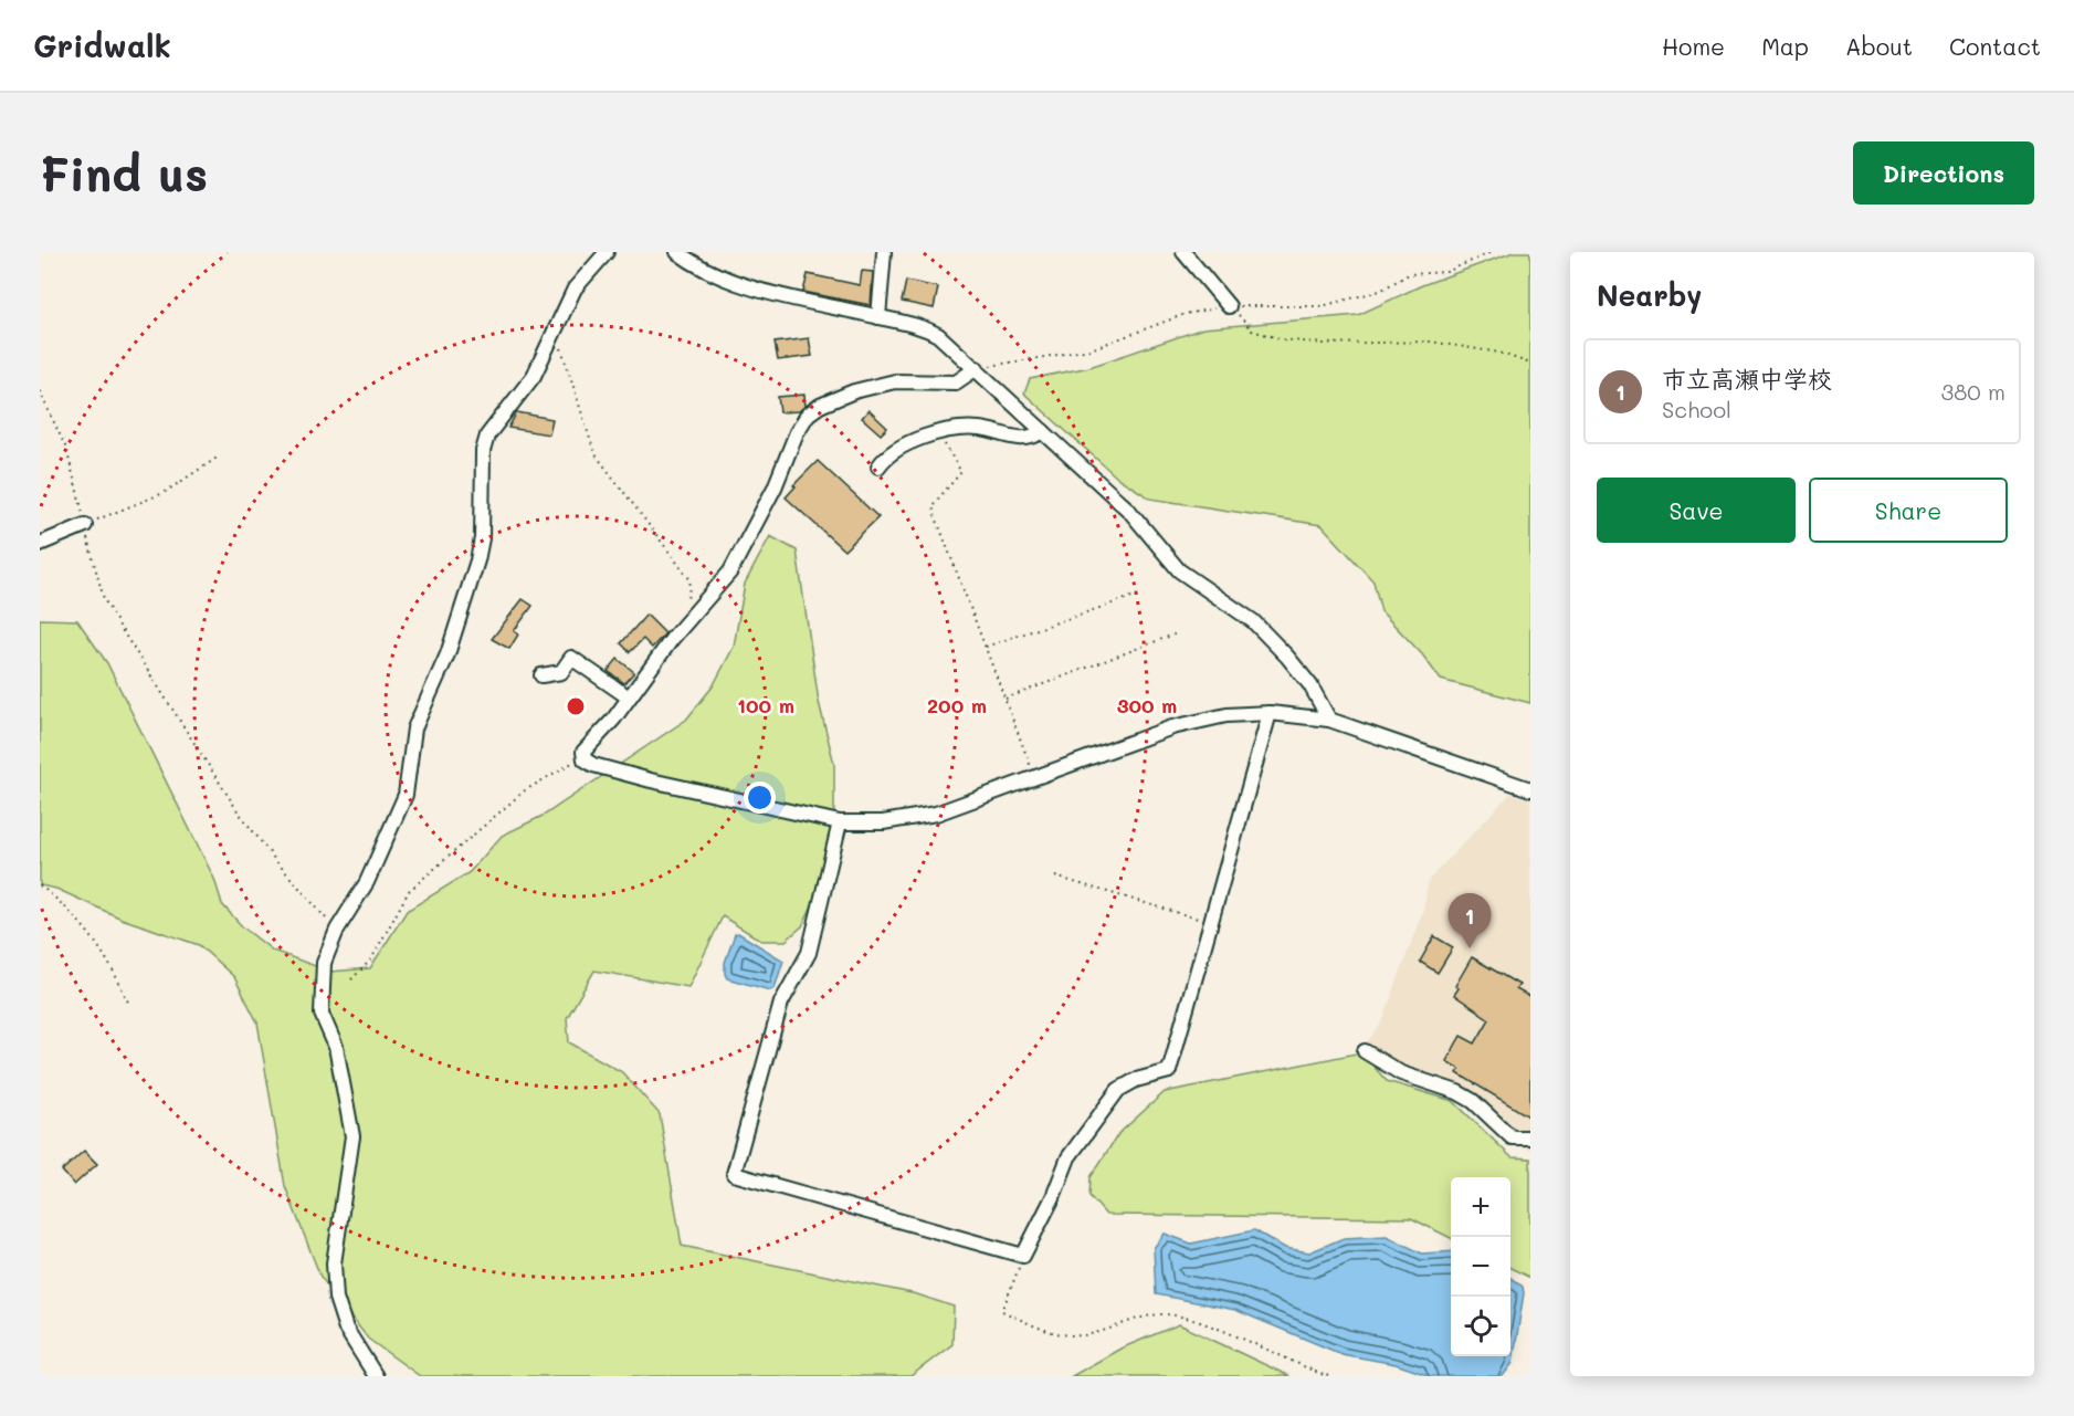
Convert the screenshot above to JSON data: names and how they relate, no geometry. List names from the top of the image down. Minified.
{"page":{"header":"Gridwalk","nav":["Home","Map","About","Contact"],"buttons":["Directions",["Save","Share"]],"title":"Find us","heading":"Nearby","list":[{"mark":"1","name":"市立高瀬中学校","note":"School","value":"380 m"}],"pins":"1","map_buttons":["+","−"]},"rings":["100 m","200 m","300 m"]}
